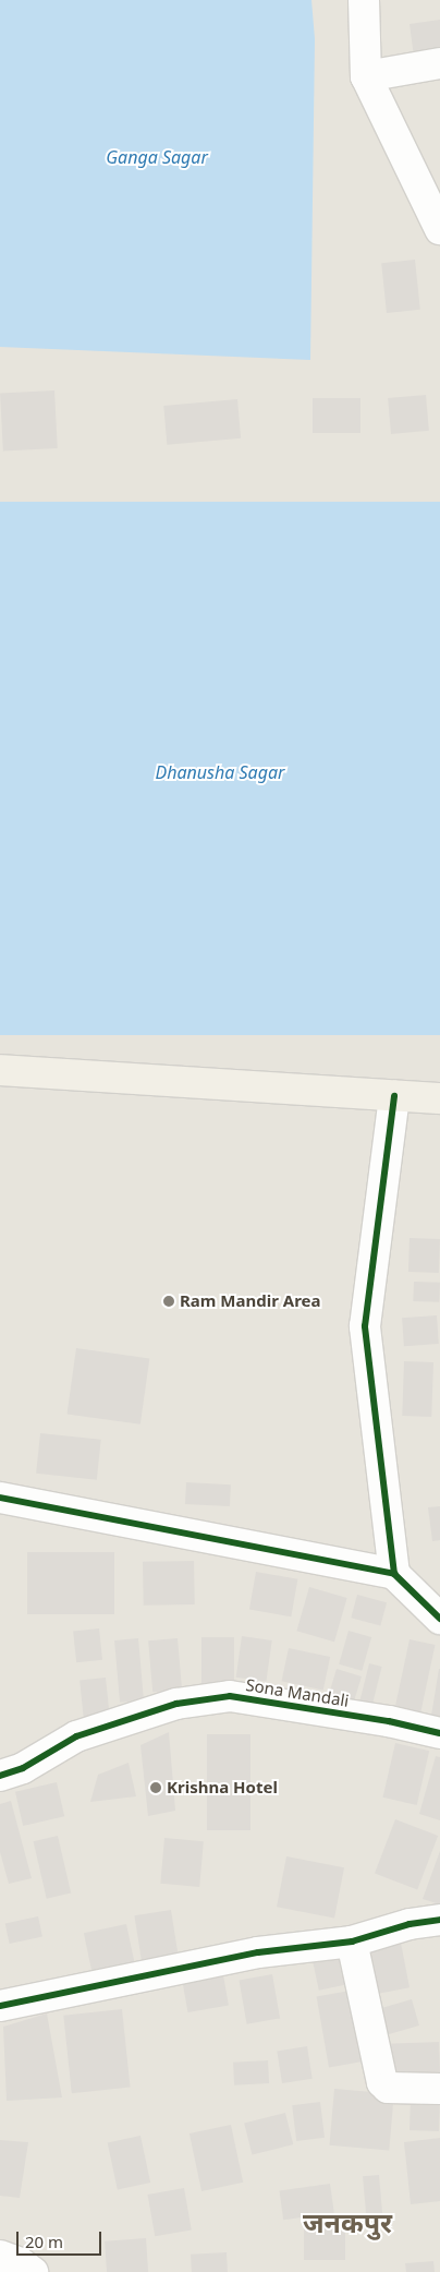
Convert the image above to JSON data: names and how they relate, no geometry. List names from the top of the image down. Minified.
{"streets":{"street":["Sona Mandali"]},"districts":["जनकपुर"],"water":["Ganga Sagar","Dhanusha Sagar"],"places":["Ram Mandir Area","Krishna Hotel"],"scale_bar":"20 m"}
